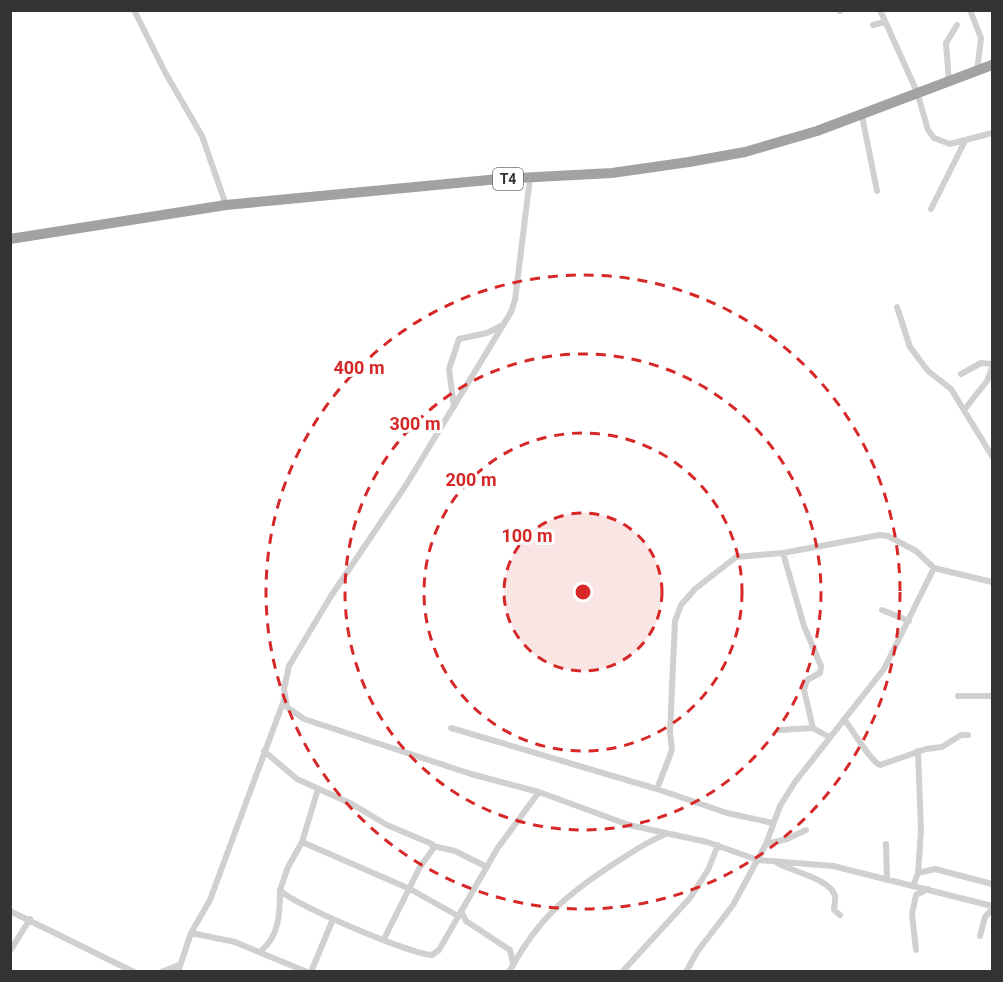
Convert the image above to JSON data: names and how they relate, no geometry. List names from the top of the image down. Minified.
{"streets":{"highway":["T4"]},"rings":["400 m","300 m","200 m","100 m"]}
